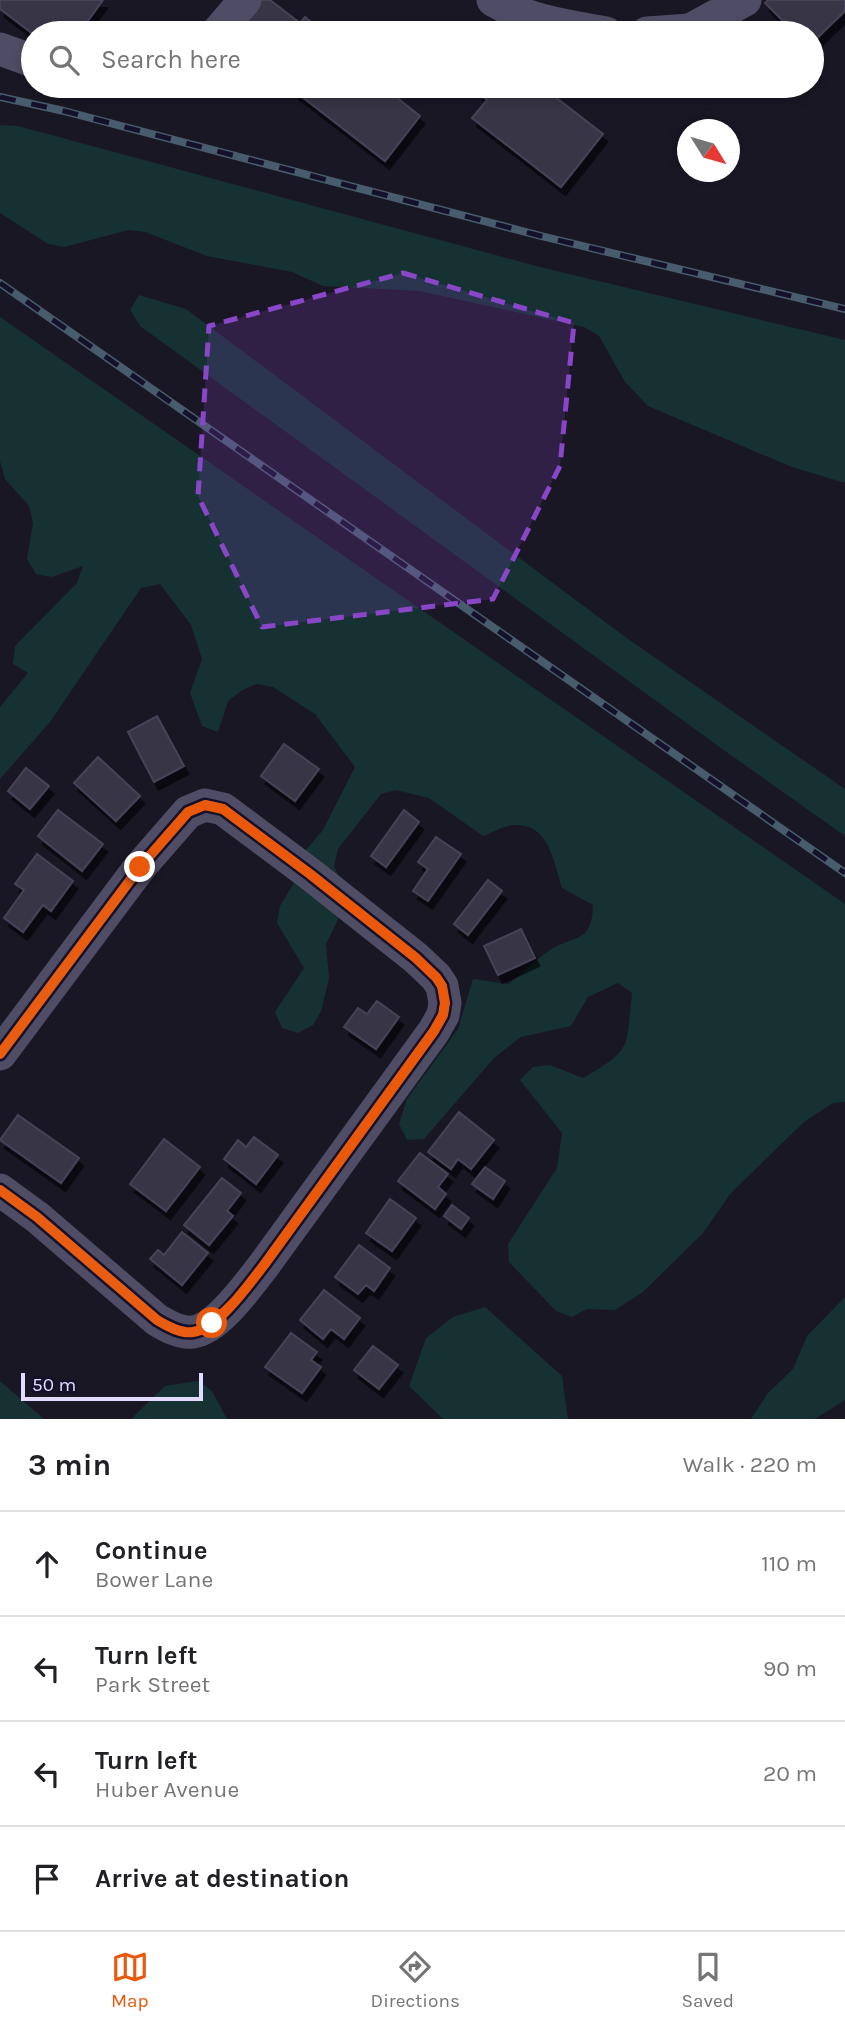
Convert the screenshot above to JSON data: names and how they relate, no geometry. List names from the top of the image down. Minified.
{"scale_bar":"50 m","north":"bottom right","page":{"search":"Search here","scale":"50 m","heading":["3 min","Walk · 220 m"],"list":[["Continue","Bower Lane","110 m"],["Turn left","Park Street","90 m"],["Turn left","Huber Avenue","20 m"],"Arrive at destination"],"nav":["Map","Directions","Saved"]}}
